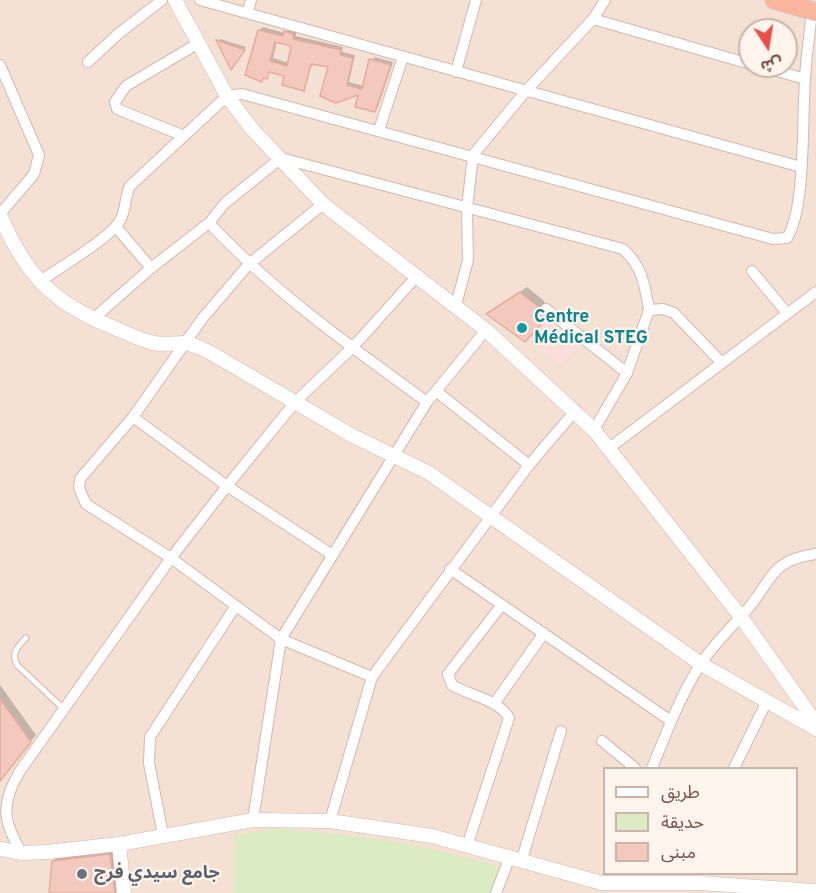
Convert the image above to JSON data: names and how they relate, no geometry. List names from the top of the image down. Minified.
{"places":["Centre Médical STEG","جامع سيدي فرج"],"legend":["طريق","حديقة","مبنى"],"north":"bottom"}
